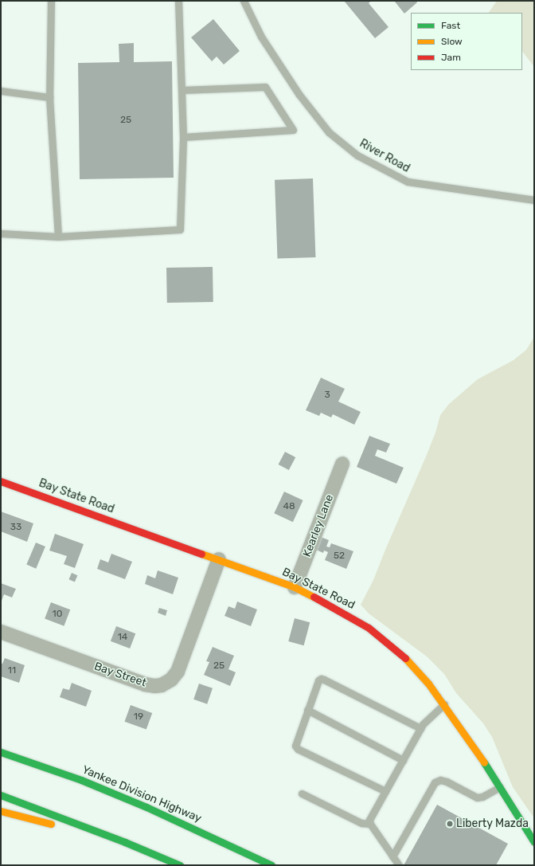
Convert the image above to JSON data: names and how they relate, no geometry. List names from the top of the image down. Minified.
{"streets":{"main road":["Bay State Road","Yankee Division Highway"],"street":["Kearley Lane","Bay Street"],"lane":["River Road"]},"crossings":[["Bay State Road","Kearley Lane"],["Bay State Road","Bay Street"]],"places":["Liberty Mazda"],"house_numbers":["25","3","48","33","52","10","14","25","11","19"],"legend":["Fast","Slow","Jam"]}
